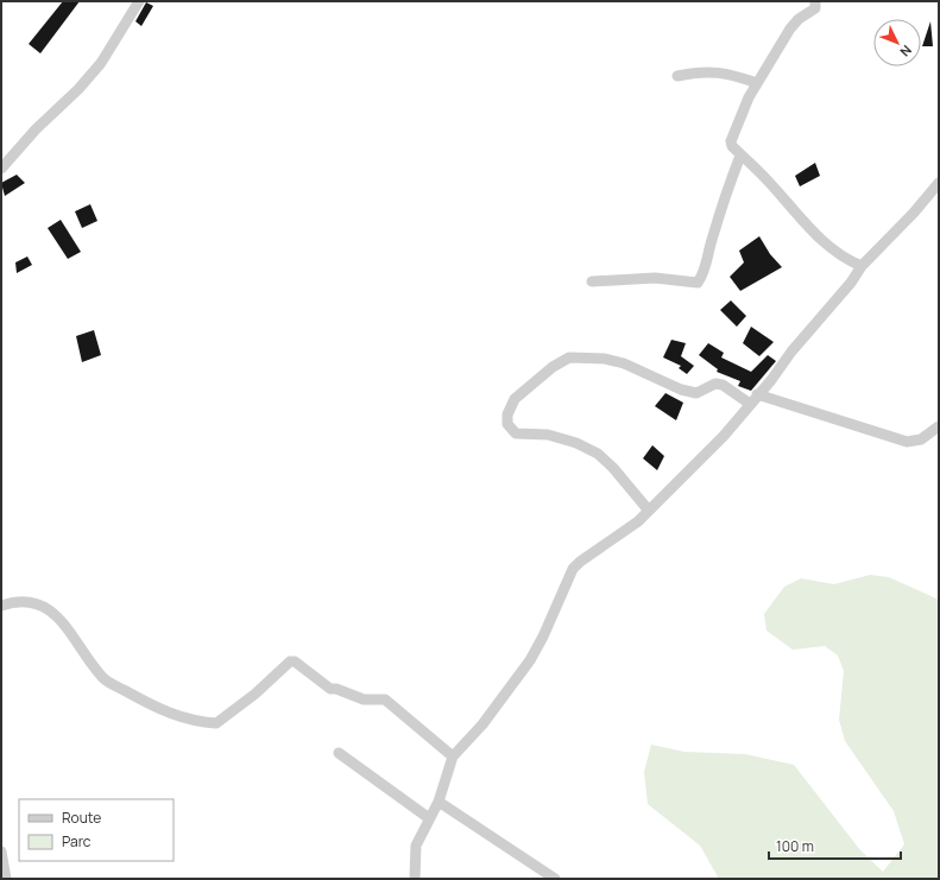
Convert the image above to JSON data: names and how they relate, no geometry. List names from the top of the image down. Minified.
{"legend":["Route","Parc"],"scale_bar":"100 m","north":"bottom right"}
